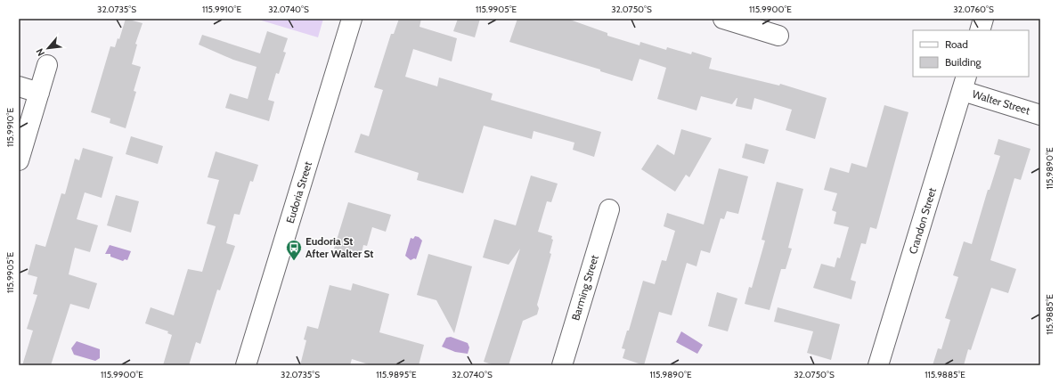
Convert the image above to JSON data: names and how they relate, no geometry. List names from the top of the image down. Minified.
{"streets":{"street":["Walter Street","Eudoria Street","Crandon Street","Barming Street"]},"crossings":[["Walter Street","Crandon Street"]],"places":{"bus stop":["Eudoria St After Walter St"]},"legend":["Road","Building"],"north":"bottom left","coordinates":["32.0735°S","115.9910°E","32.0740°S","115.9905°E","32.0750°S","115.9900°E","32.0760°S","115.9890°E","115.9885°E","115.9895°E"]}
